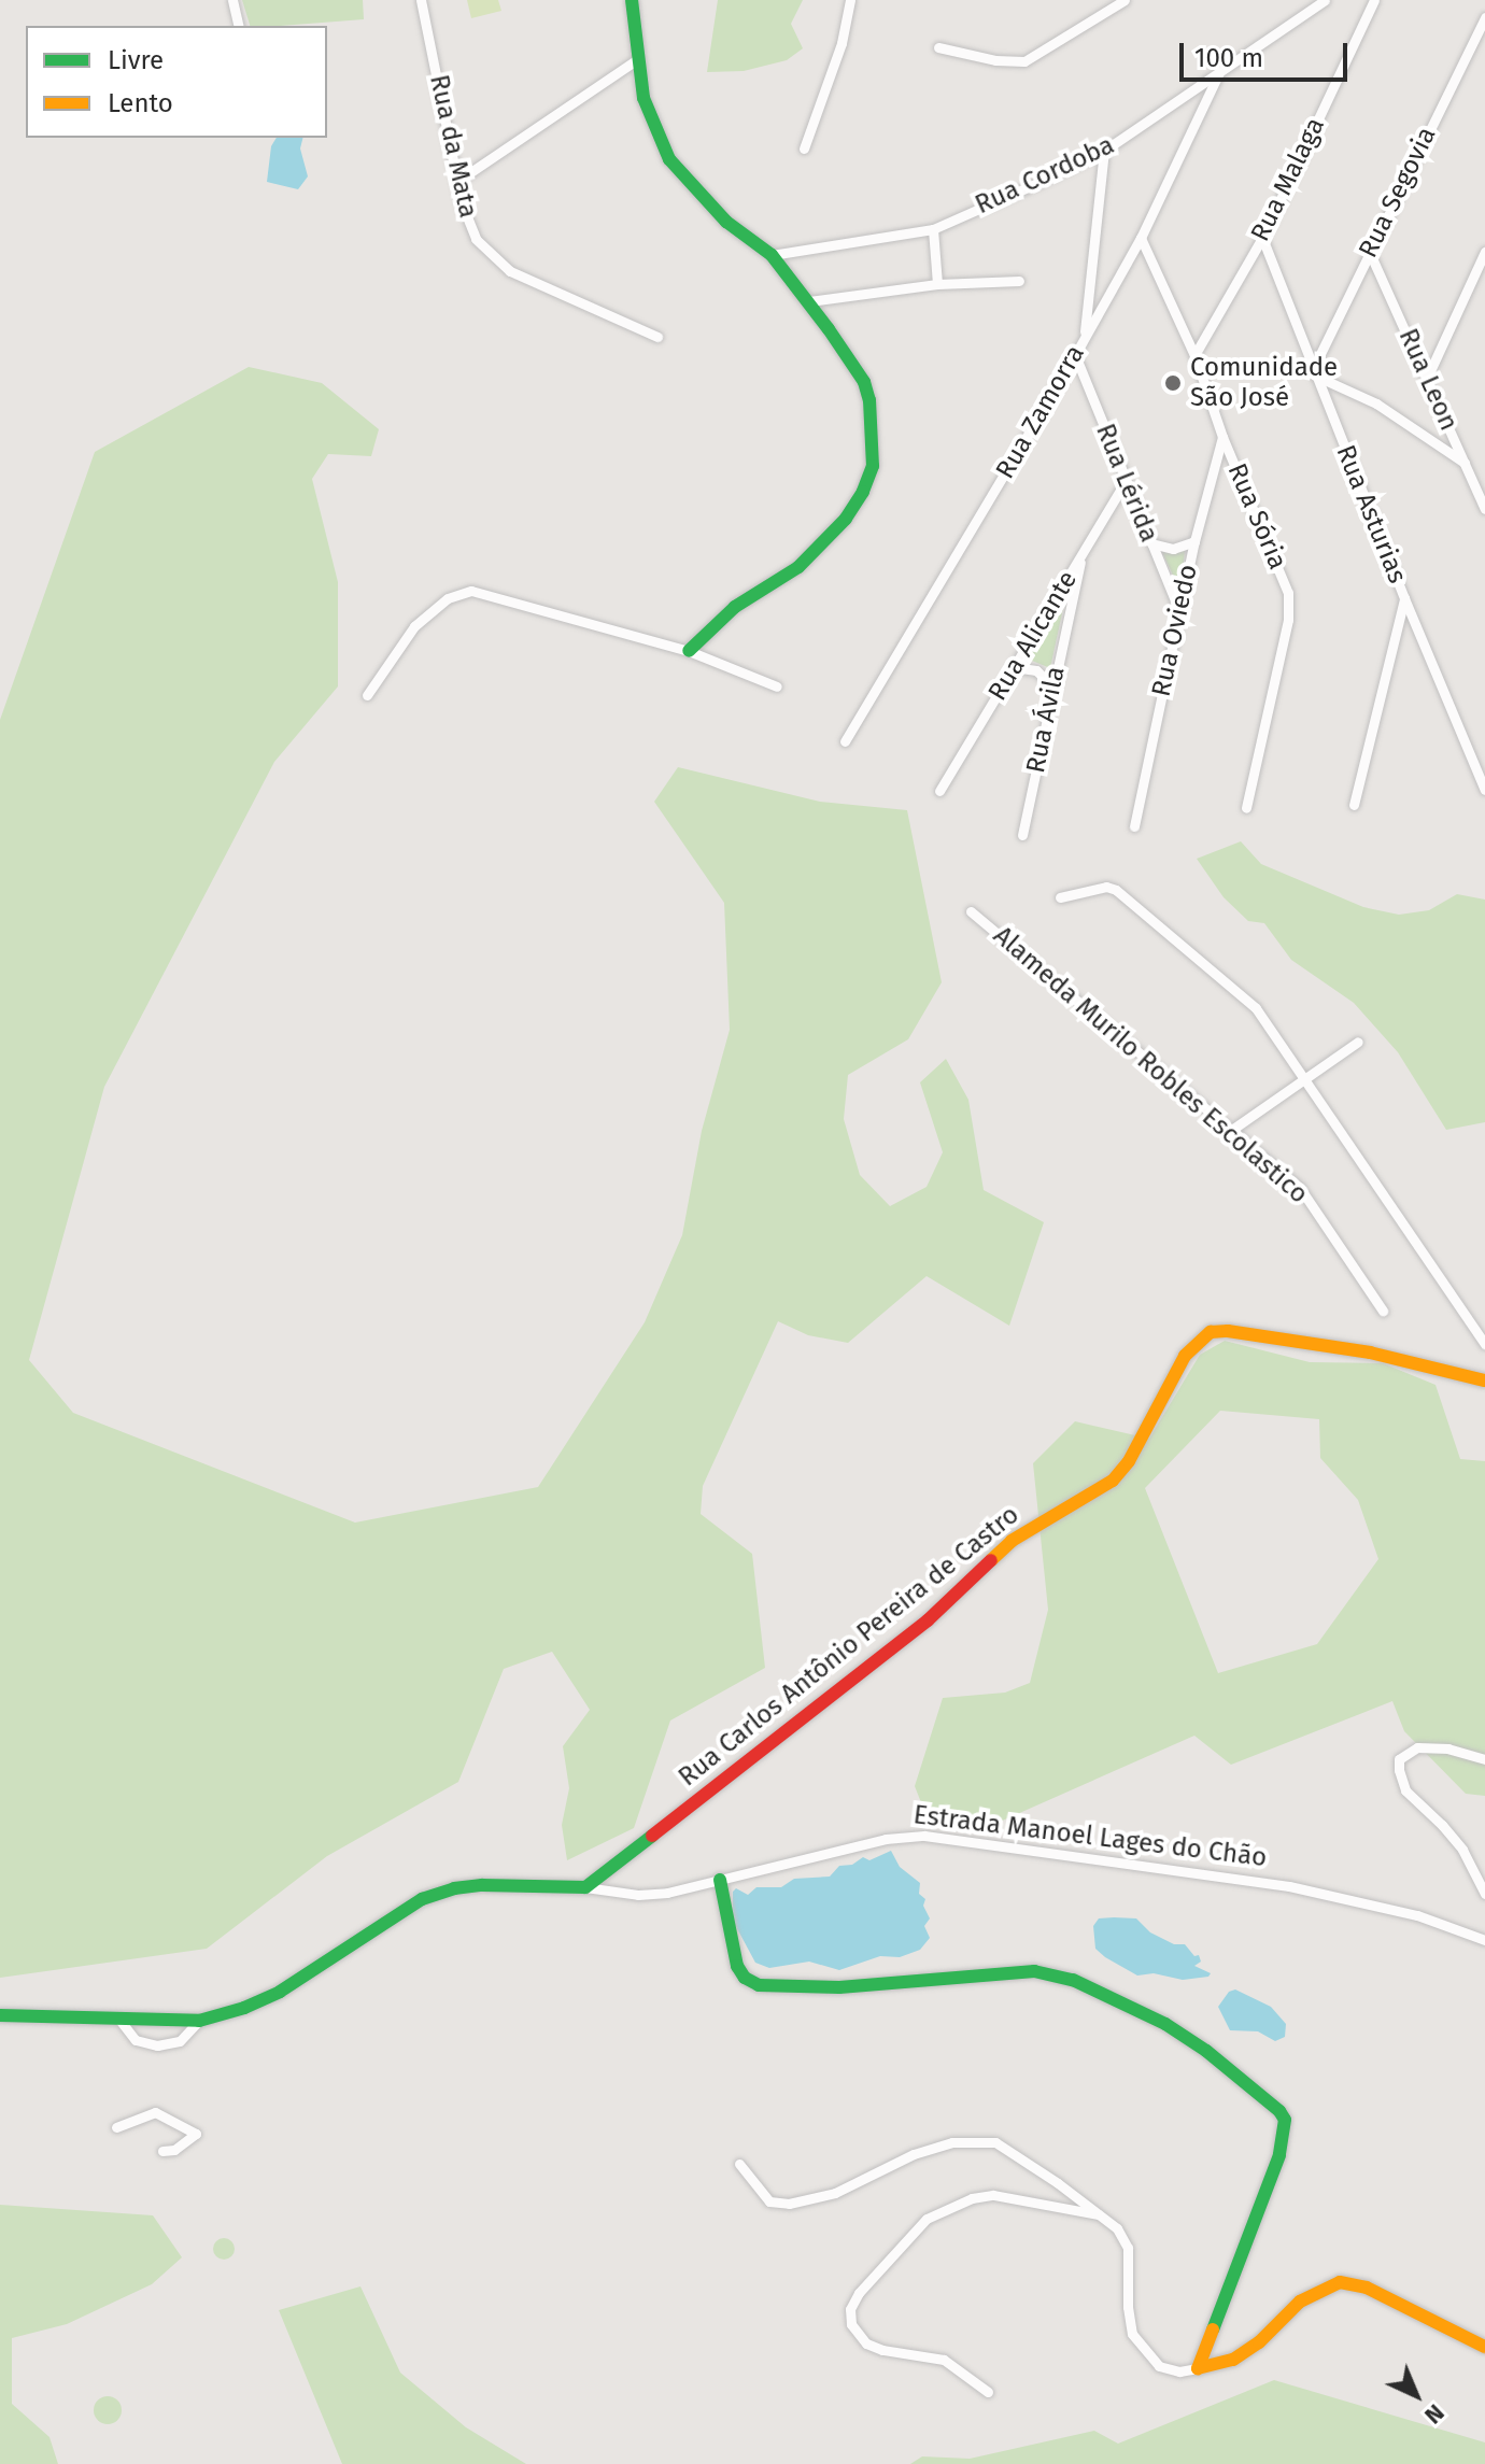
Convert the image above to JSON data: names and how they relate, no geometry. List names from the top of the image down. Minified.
{"streets":{"street":["Rua da Mata","Rua Cordoba","Rua Malaga","Rua Segovia","Rua Leon","Rua Zamorra","Rua Lérida","Rua Asturias","Rua Sória","Rua Oviedo","Rua Alicante","Rua Ávila","Alameda Murilo Robles Escolastico","Rua Carlos Antônio Pereira de Castro","Estrada Manoel Lages do Chão"]},"crossings":[["Rua Cordoba","Rua Zamorra"],["Rua Malaga","Rua Asturias"],["Rua Malaga","Rua Sória"],["Rua Segovia","Rua Leon"],["Rua Segovia","Rua Asturias"],["Rua Zamorra","Rua Lérida"],["Rua Zamorra","Rua Sória"],["Rua Lérida","Rua Oviedo"],["Rua Lérida","Rua Alicante"],["Rua Sória","Rua Oviedo"],["Rua Alicante","Rua Ávila"],["Rua Carlos Antônio Pereira de Castro","Estrada Manoel Lages do Chão"]],"places":["Comunidade São José"],"legend":["Livre","Lento"],"scale_bar":"100 m","north":"bottom right"}
